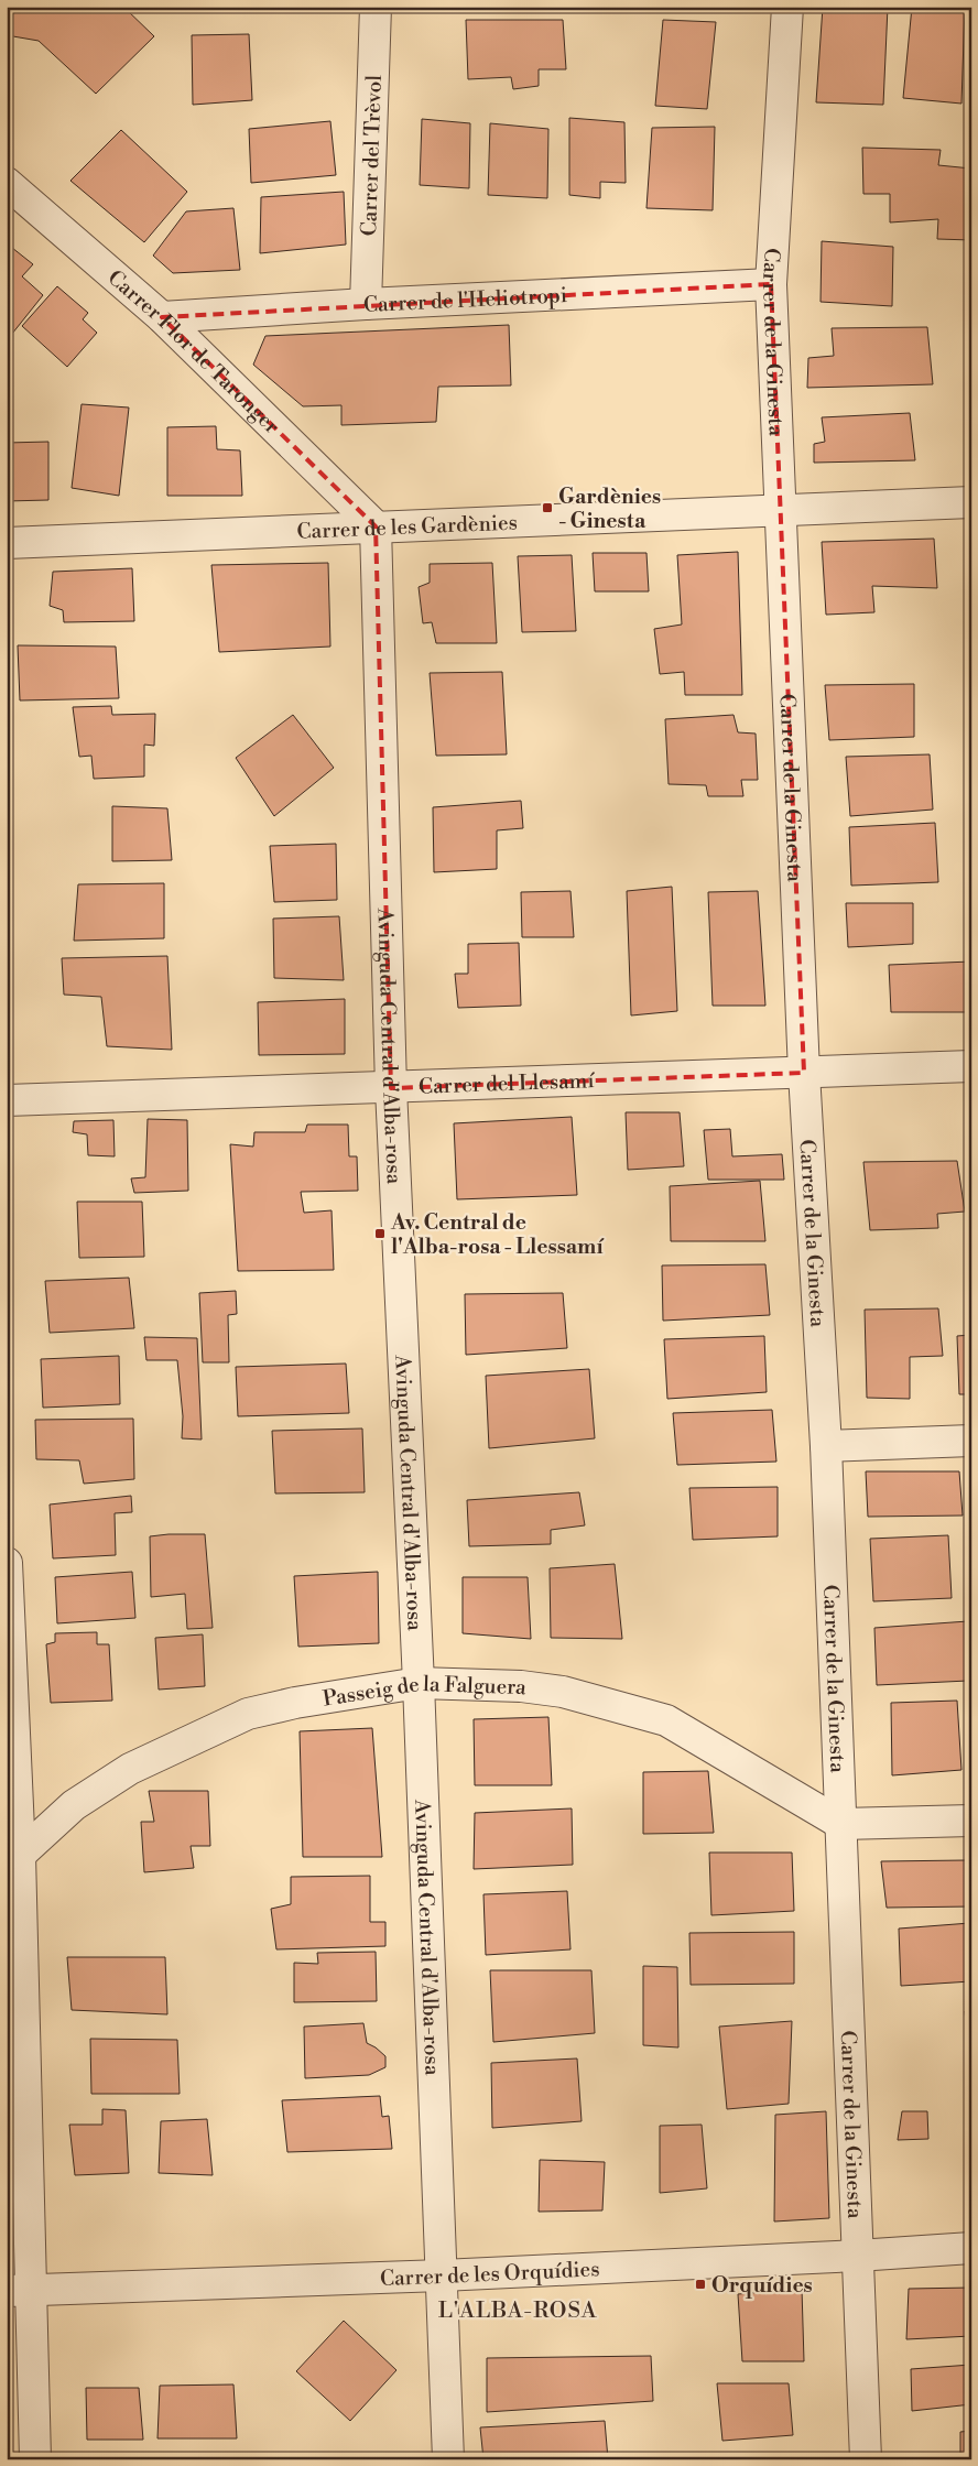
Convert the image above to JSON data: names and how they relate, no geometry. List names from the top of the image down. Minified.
{"streets":{"street":["Carrer del Trèvol","Carrer de l'Heliotropi","Carrer de la Ginesta","Carrer Flor de Taronger","Carrer de les Gardènies","Avinguda Central d'Alba-rosa","Carrer del Llesamí","Passeig de la Falguera","Carrer de les Orquídies"]},"crossings":[["Carrer del Trèvol","Carrer de l'Heliotropi"],["Carrer de l'Heliotropi","Carrer de la Ginesta"],["Carrer de l'Heliotropi","Carrer Flor de Taronger"],["Carrer de la Ginesta","Carrer de les Gardènies"],["Carrer de la Ginesta","Carrer del Llesamí"],["Carrer de la Ginesta","Passeig de la Falguera"],["Carrer de la Ginesta","Carrer de les Orquídies"],["Carrer Flor de Taronger","Carrer de les Gardènies"],["Carrer Flor de Taronger","Avinguda Central d'Alba-rosa"],["Carrer de les Gardènies","Avinguda Central d'Alba-rosa"],["Avinguda Central d'Alba-rosa","Carrer del Llesamí"],["Avinguda Central d'Alba-rosa","Passeig de la Falguera"],["Avinguda Central d'Alba-rosa","Carrer de les Orquídies"]],"districts":["L'ALBA-ROSA"],"places":{"transit":["Gardènies - Ginesta","Av. Central de l'Alba-rosa - Llessamí","Orquídies"]}}
